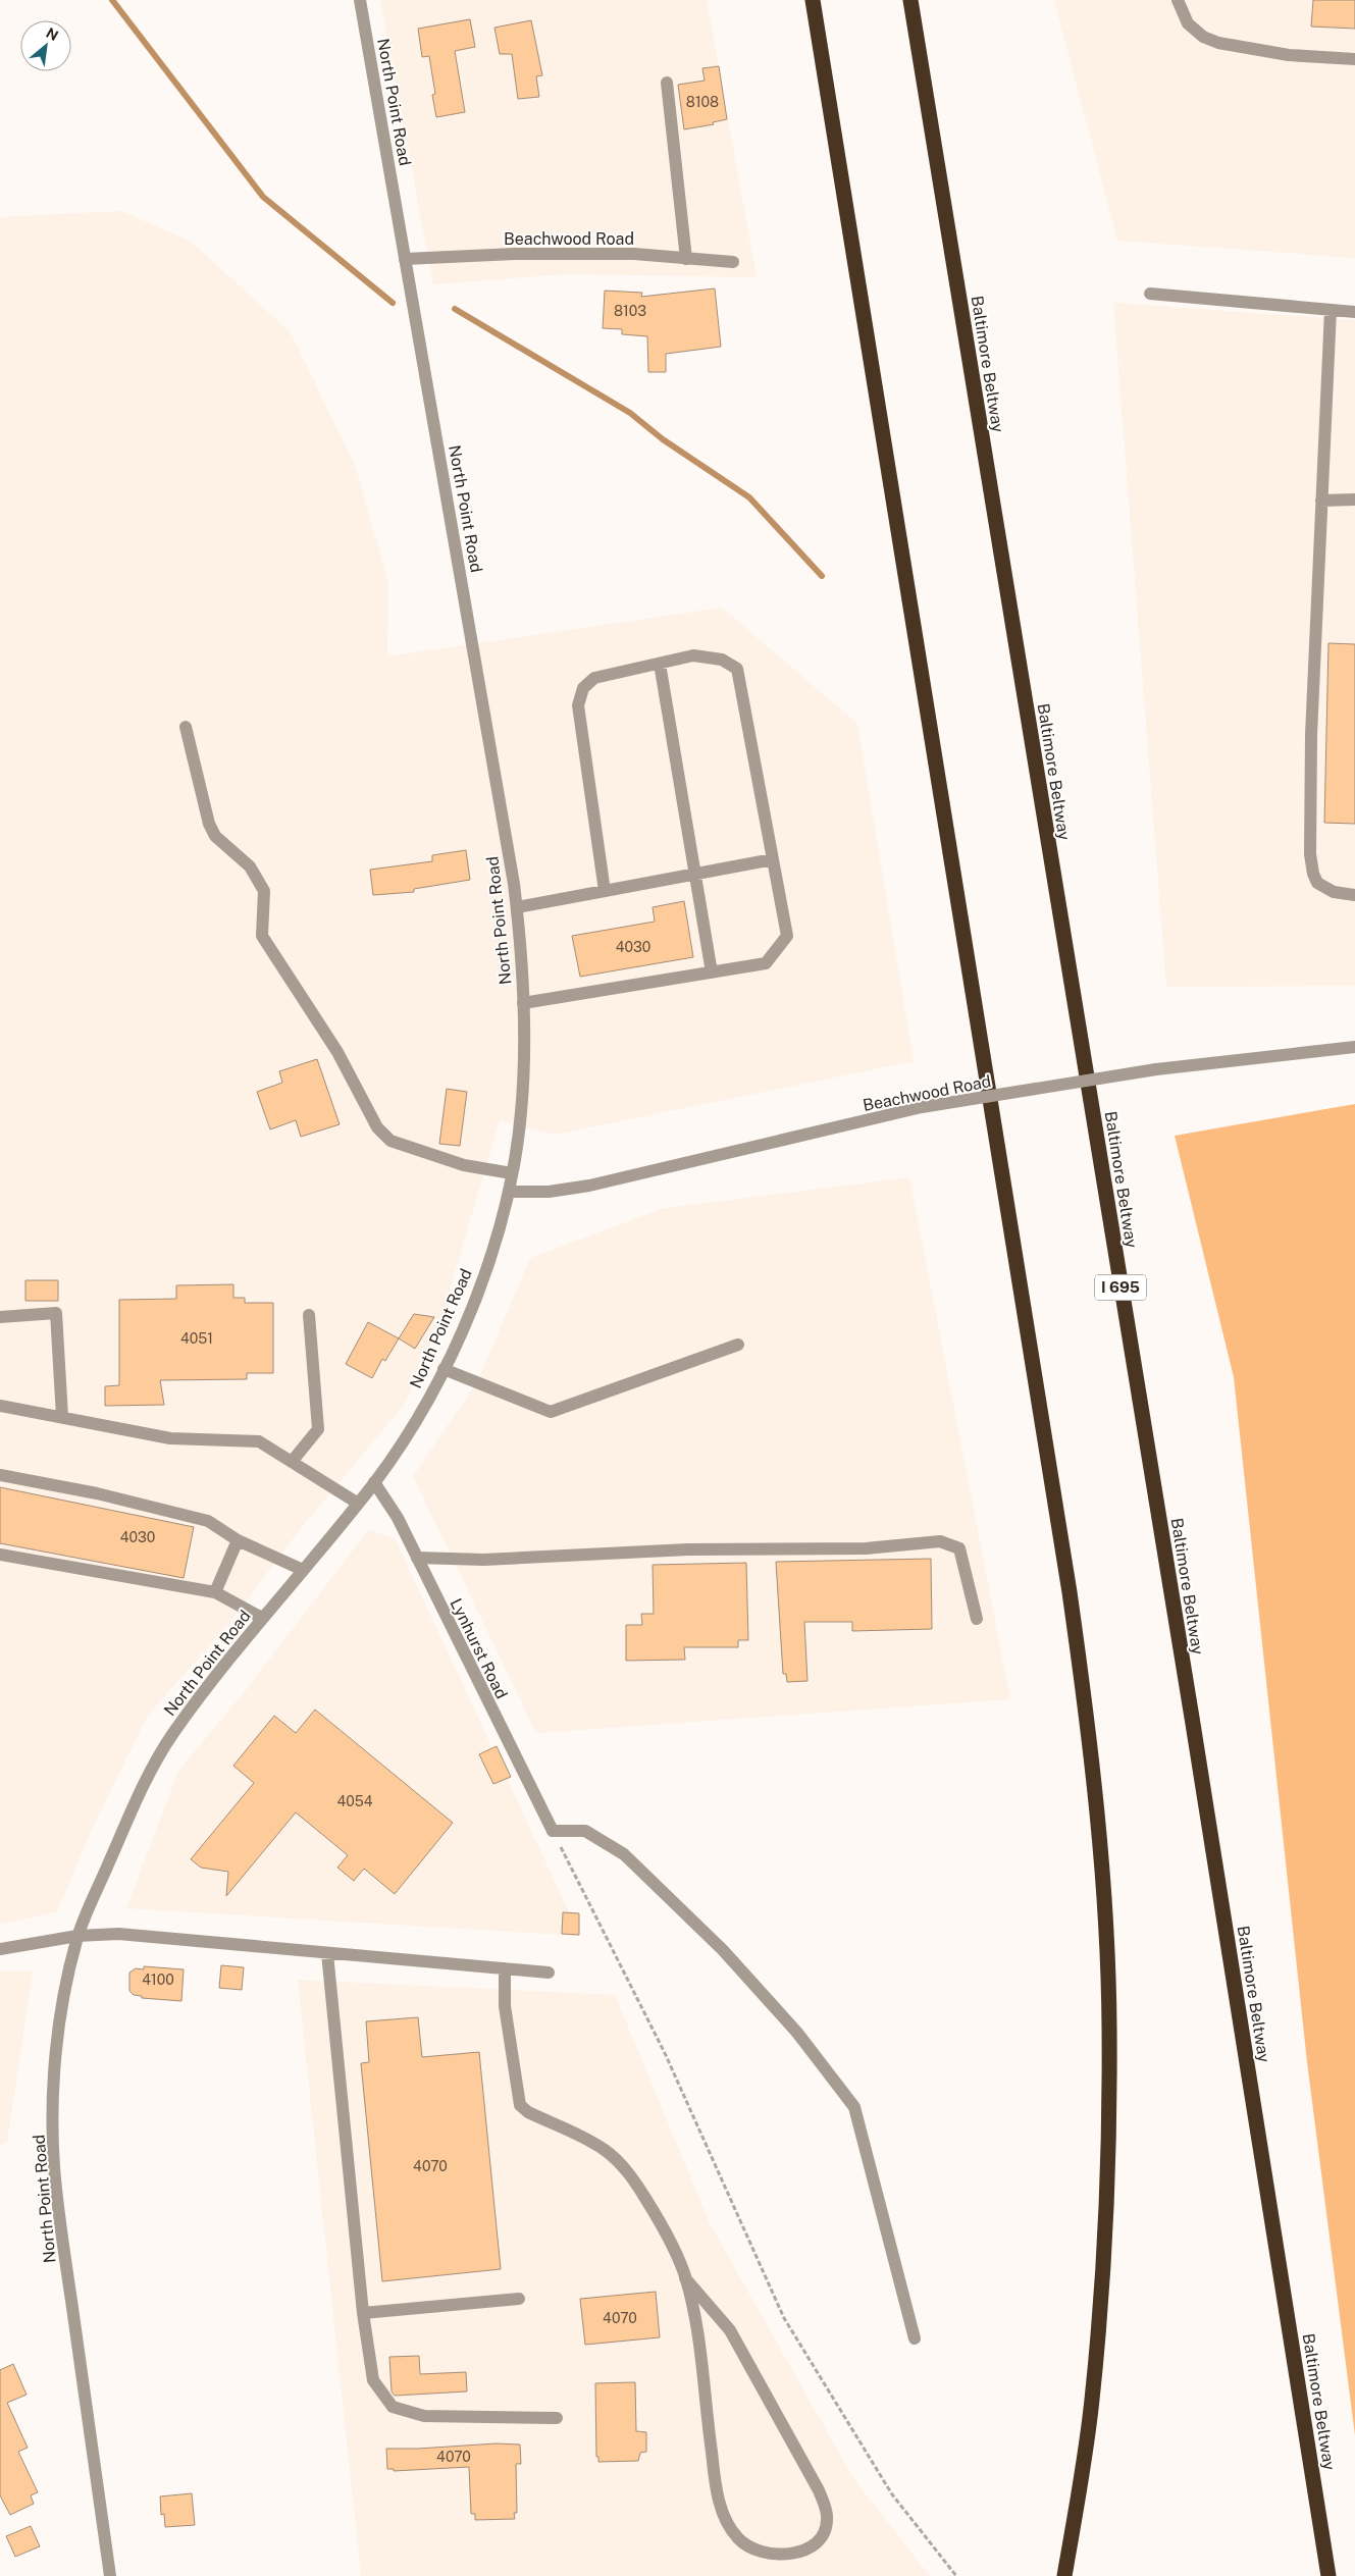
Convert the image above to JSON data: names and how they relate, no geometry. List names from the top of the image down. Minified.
{"streets":{"highway":["Baltimore Beltway","I 695"],"street":["North Point Road","Beachwood Road","Lynhurst Road"]},"crossings":[["North Point Road","Beachwood Road"],["North Point Road","Lynhurst Road"]],"house_numbers":["8108","8103","4030","4051","4030","4054","4100","4070","4070","4070"],"north":"top right"}
